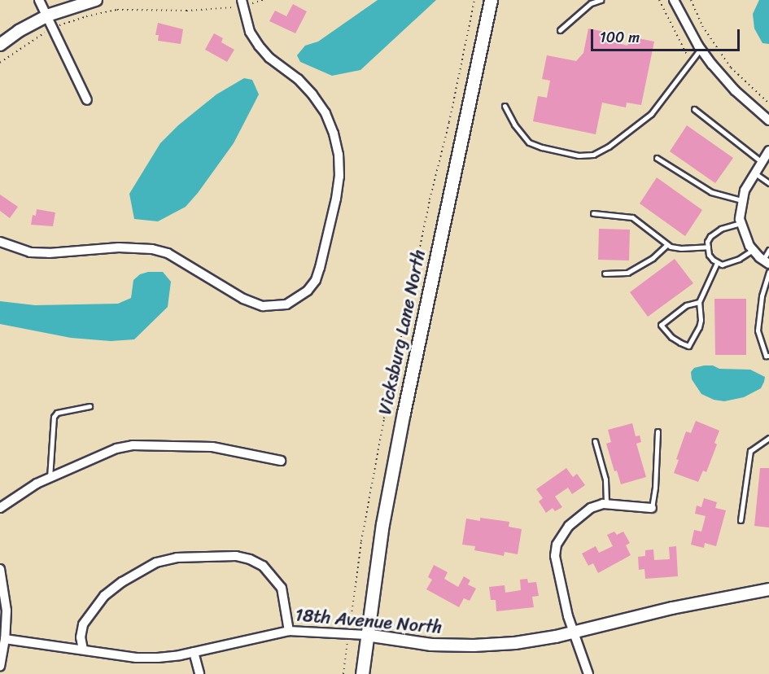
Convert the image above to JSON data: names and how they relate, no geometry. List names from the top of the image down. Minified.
{"streets":{"main road":["Vicksburg Lane North"],"street":["18th Avenue North"]},"crossings":[["Vicksburg Lane North","18th Avenue North"]],"scale_bar":"100 m"}
